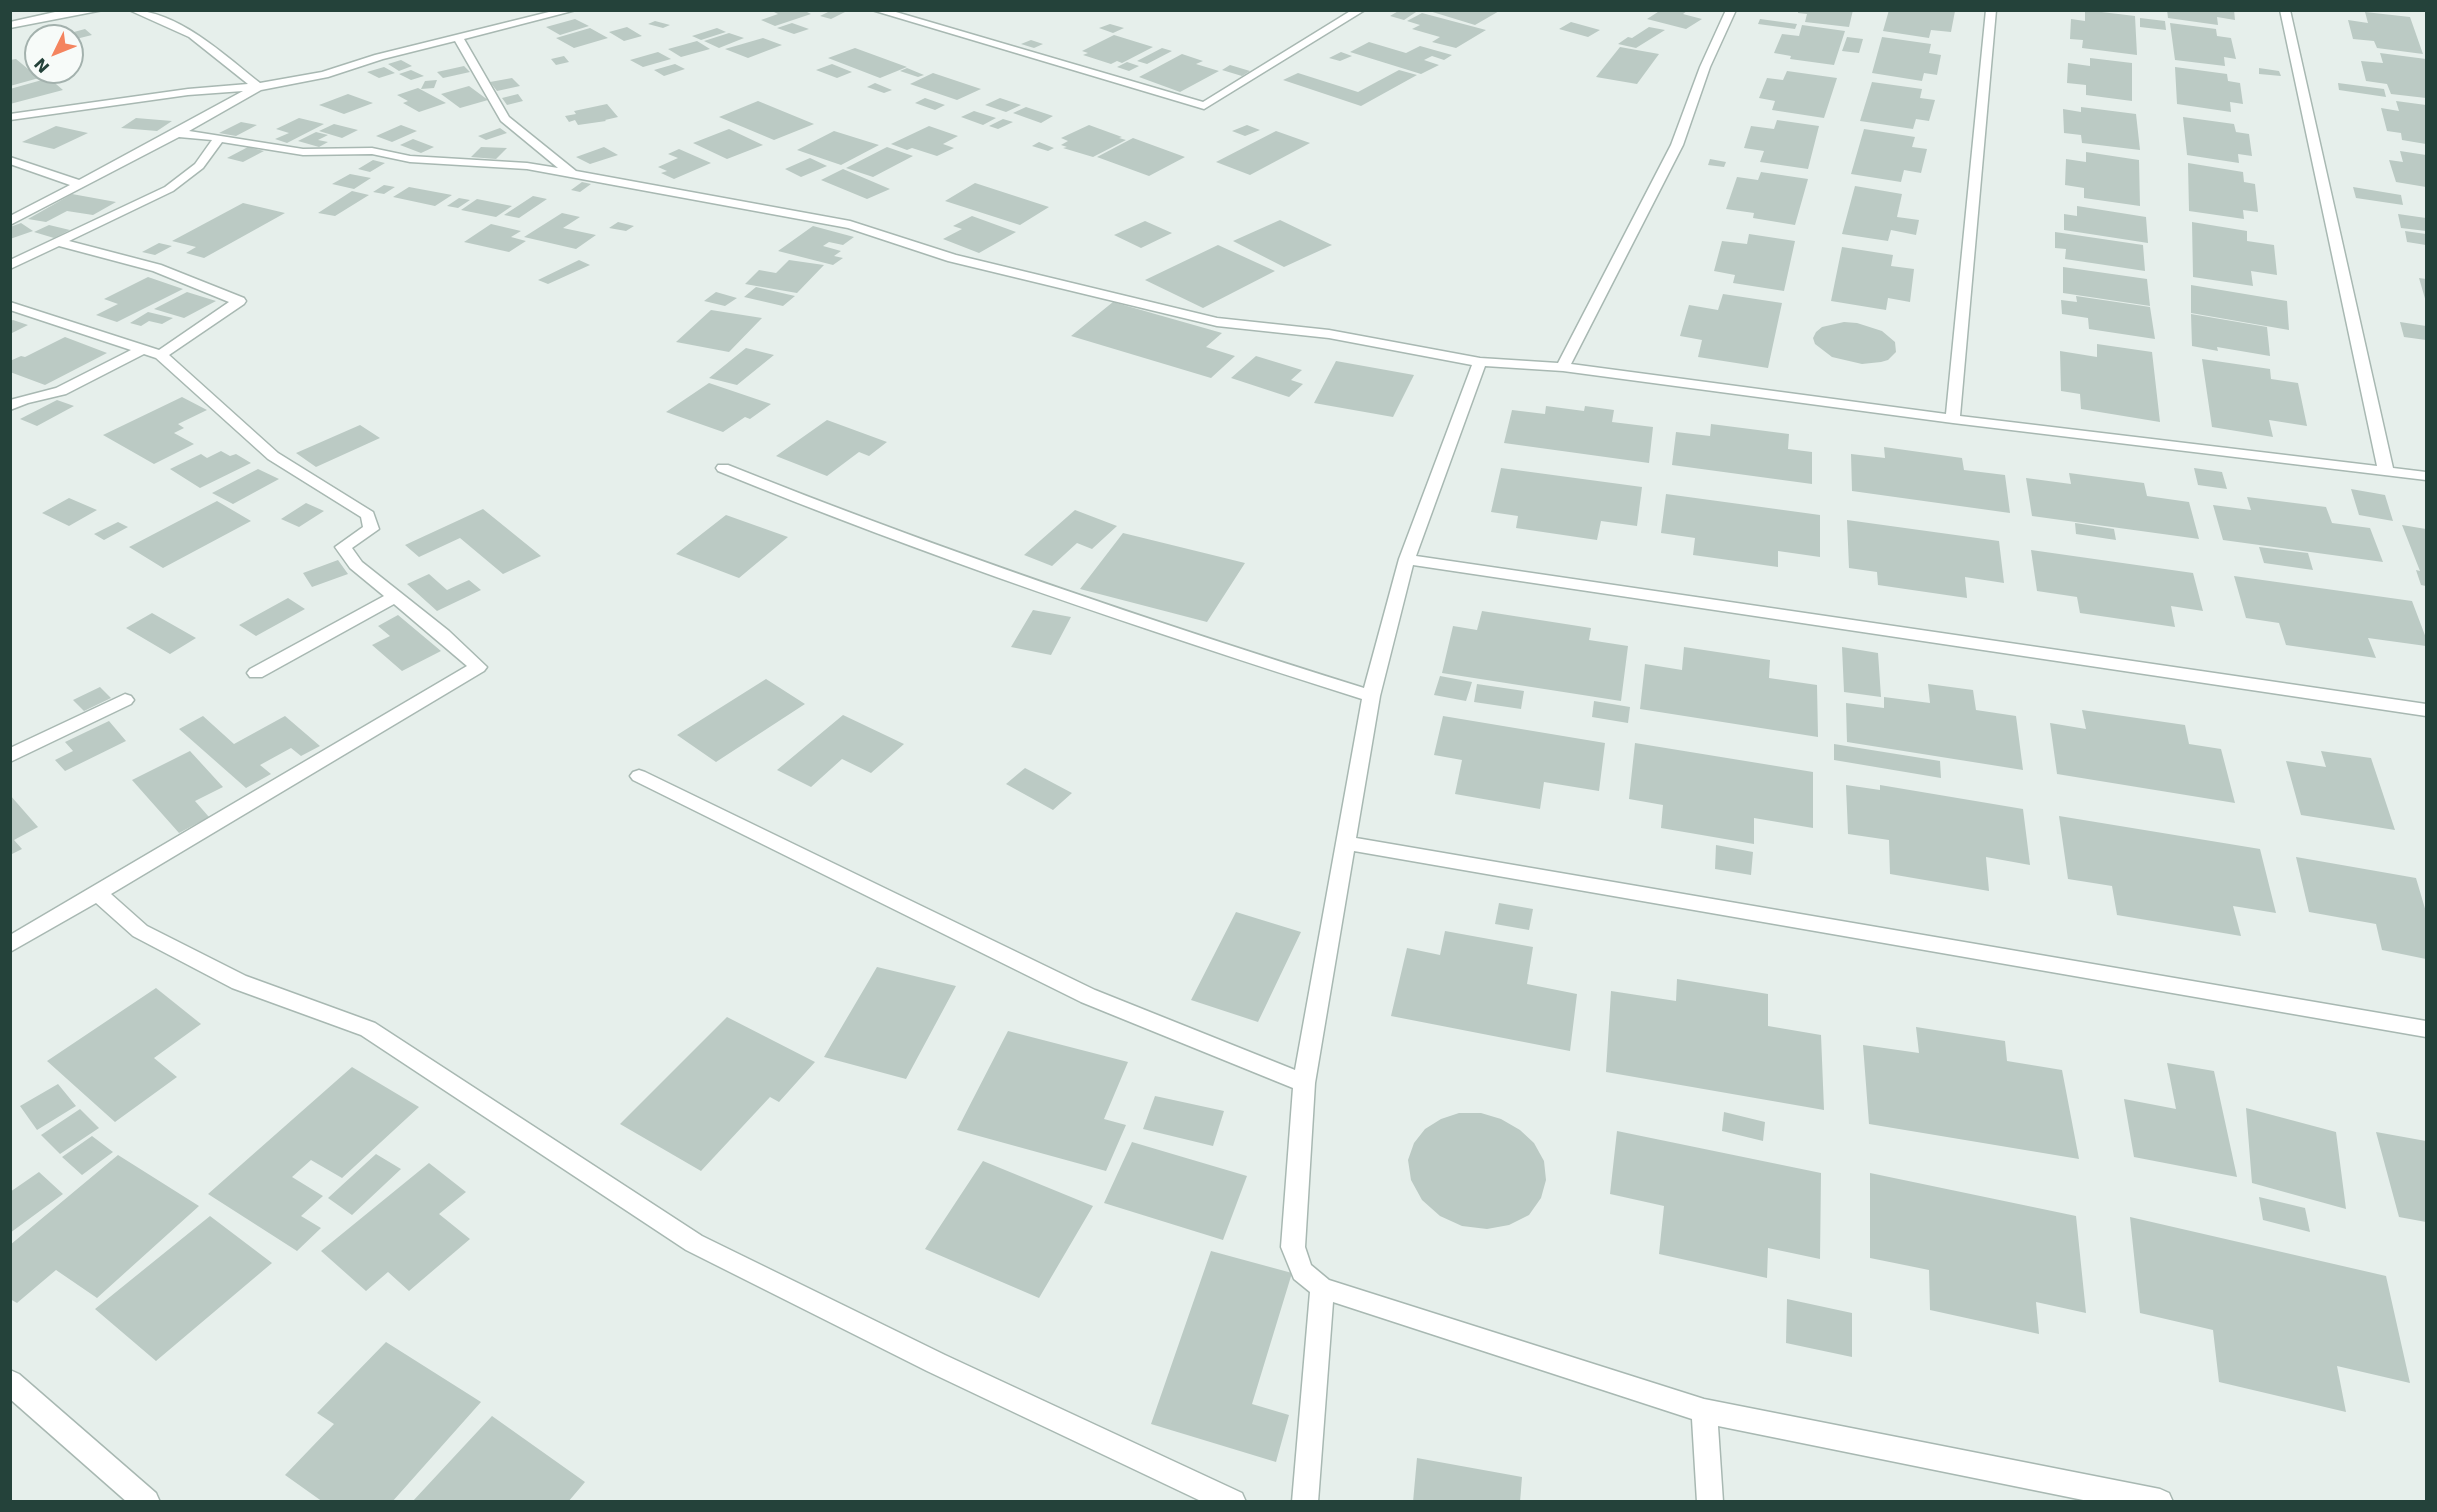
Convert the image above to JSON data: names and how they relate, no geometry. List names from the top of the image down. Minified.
{"north":"bottom left"}
